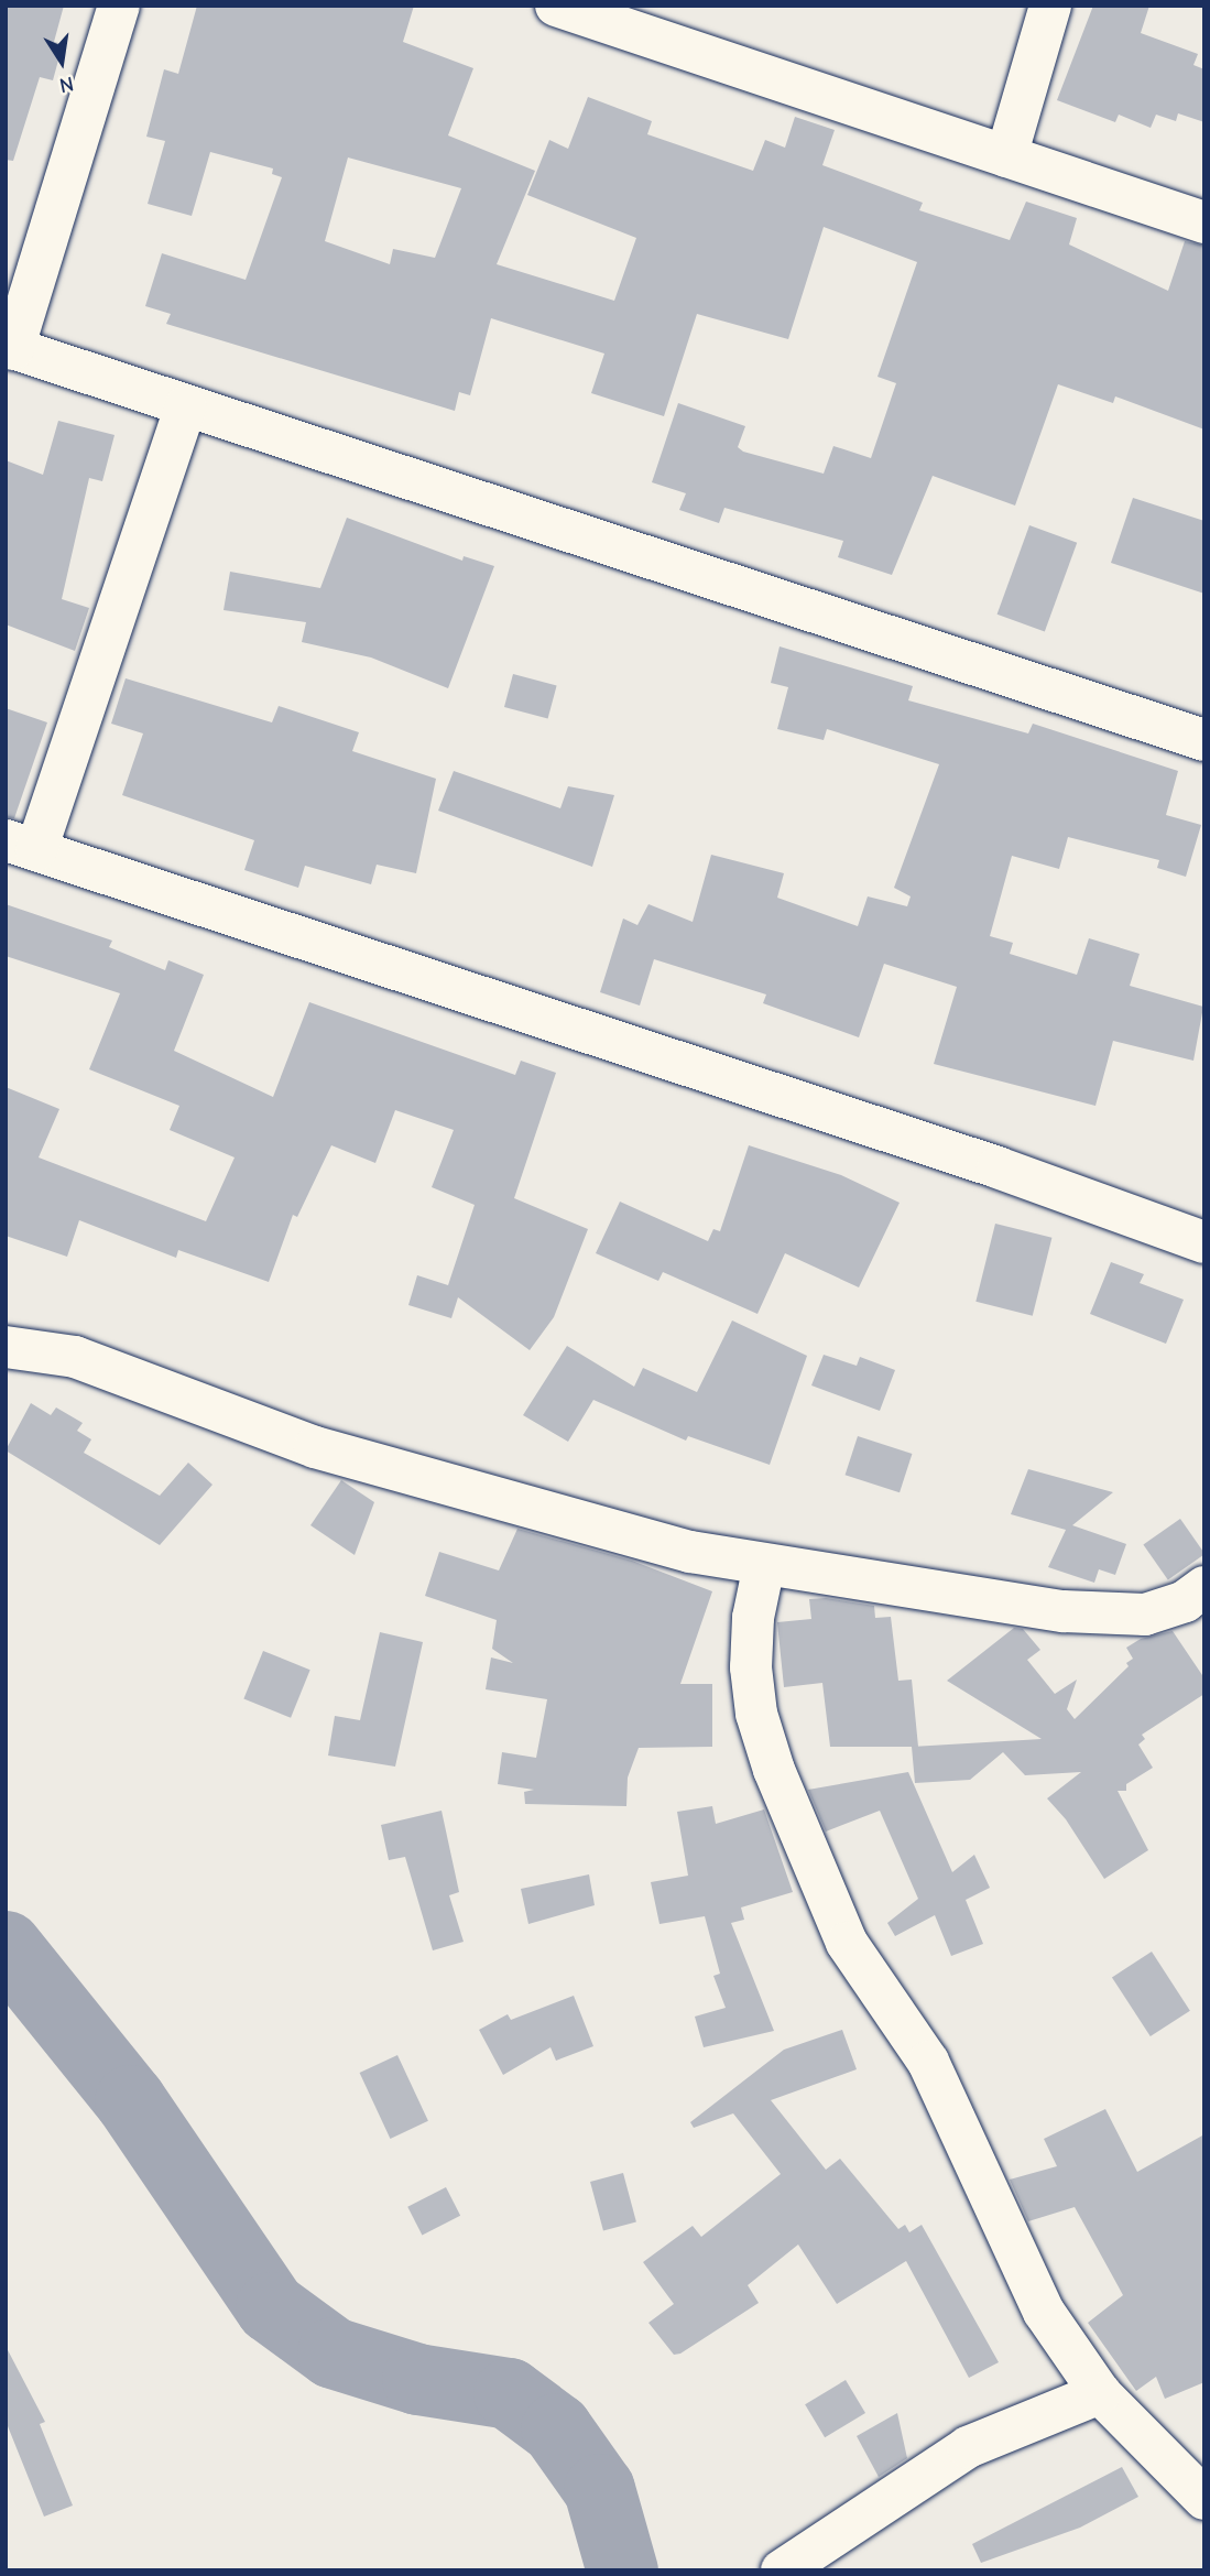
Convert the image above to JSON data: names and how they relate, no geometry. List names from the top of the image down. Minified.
{"north":"bottom"}
